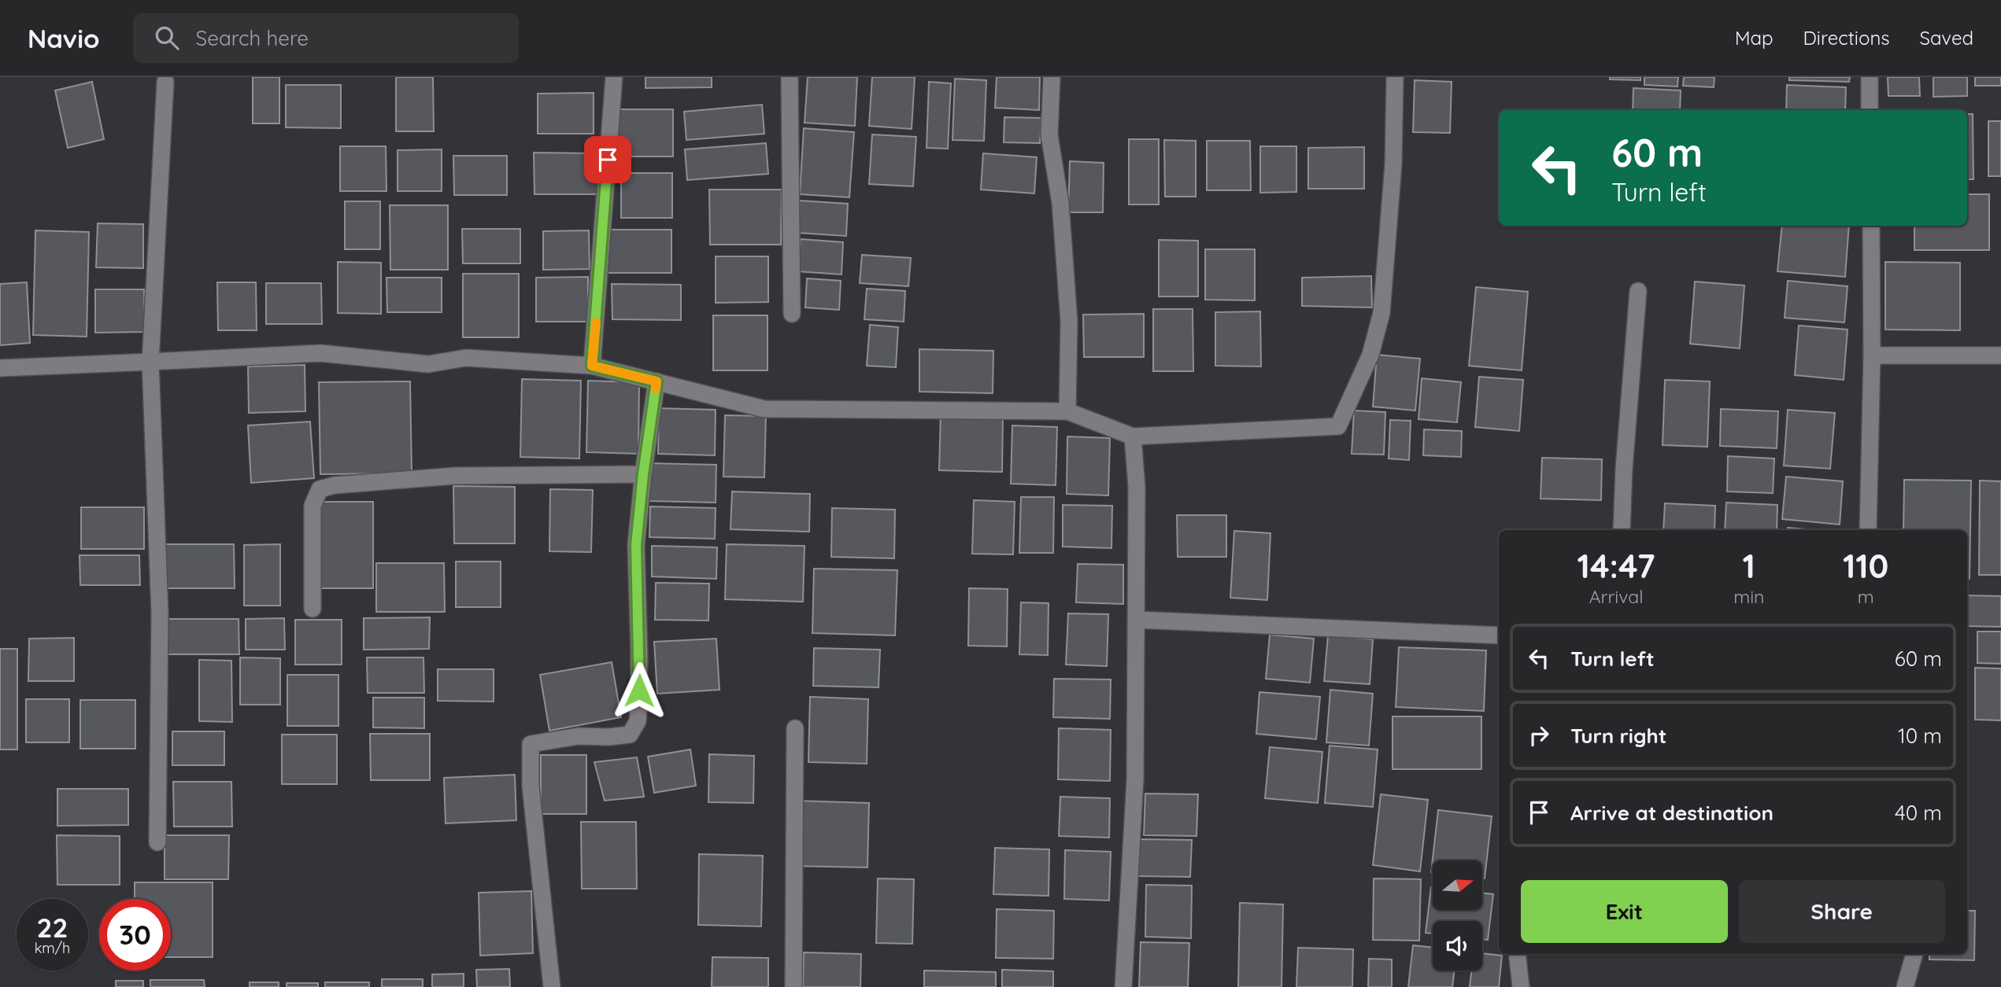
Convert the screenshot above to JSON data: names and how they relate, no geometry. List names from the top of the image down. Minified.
{"north":"right","page":{"header":"Navio","search":"Search here","nav":["Map","Directions","Saved"],"turn":["60 m","Turn left"],"eta":["14:47","Arrival","1","min","110","m"],"list":[{"name":"Turn left","value":"60 m"},{"name":"Turn right","value":"10 m"},{"name":"Arrive at destination","value":"40 m"}],"buttons":["Exit","Share"],"speed":"22 km/h","limit":"30"}}
